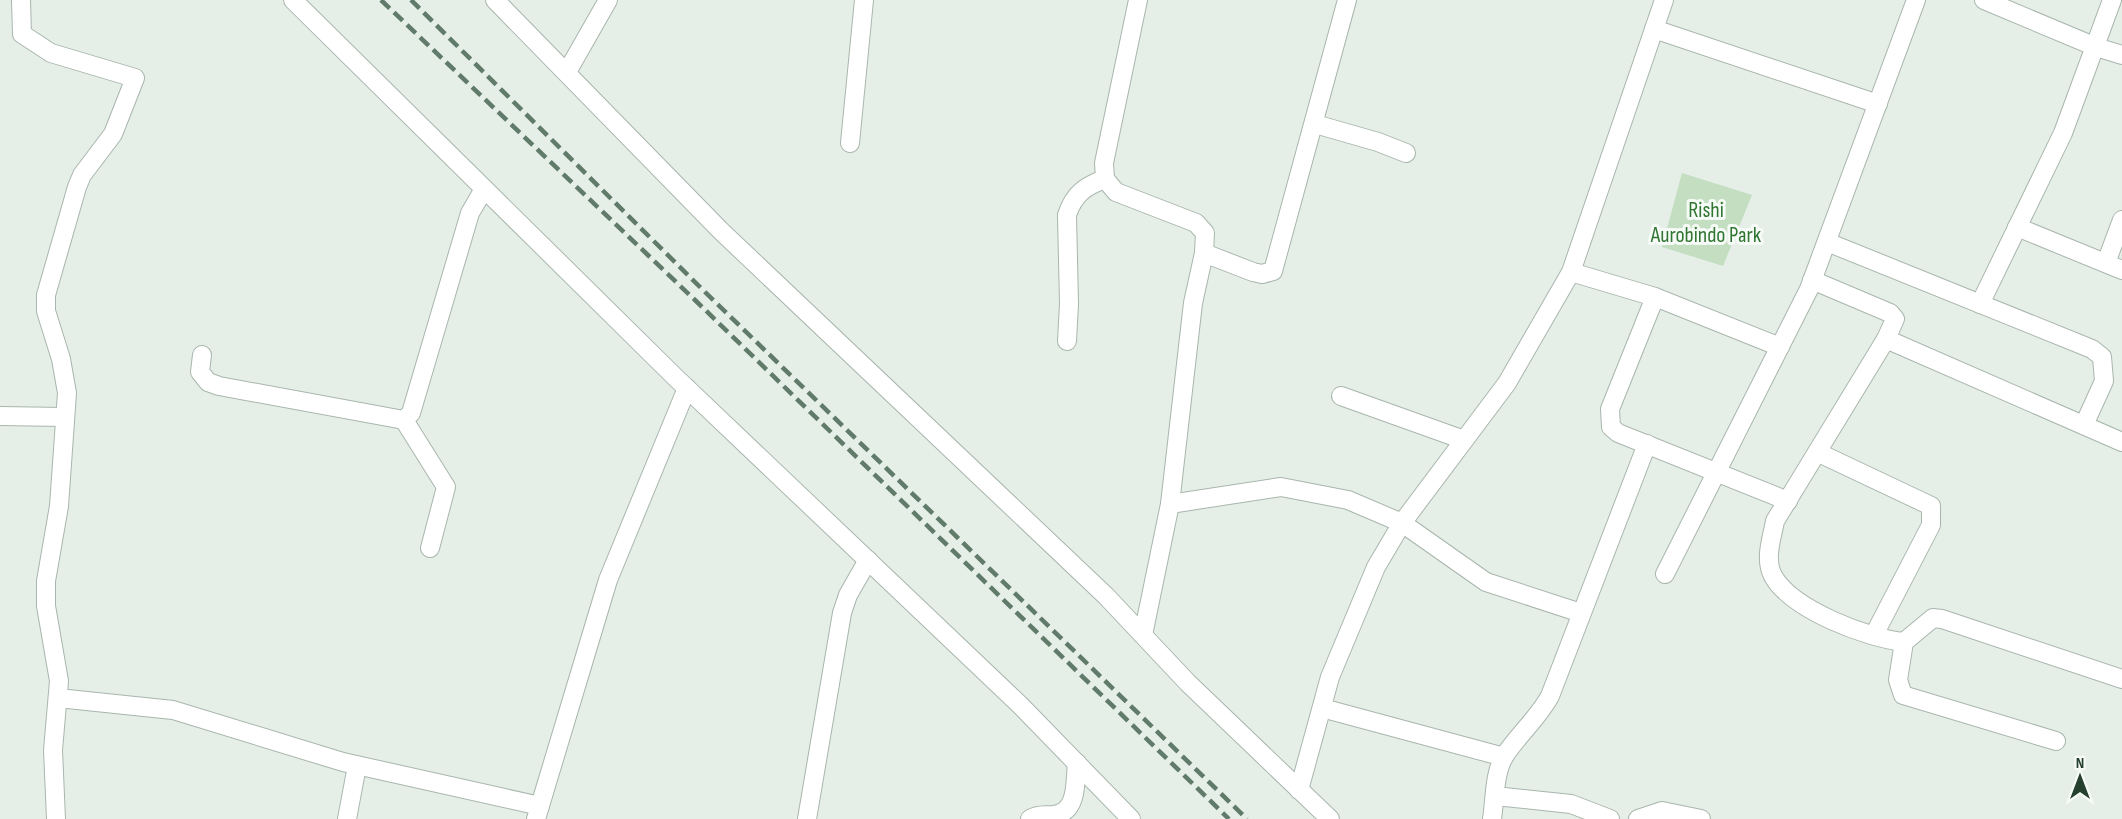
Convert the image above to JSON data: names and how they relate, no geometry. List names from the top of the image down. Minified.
{"parks":["Rishi Aurobindo Park"],"north":"top"}
